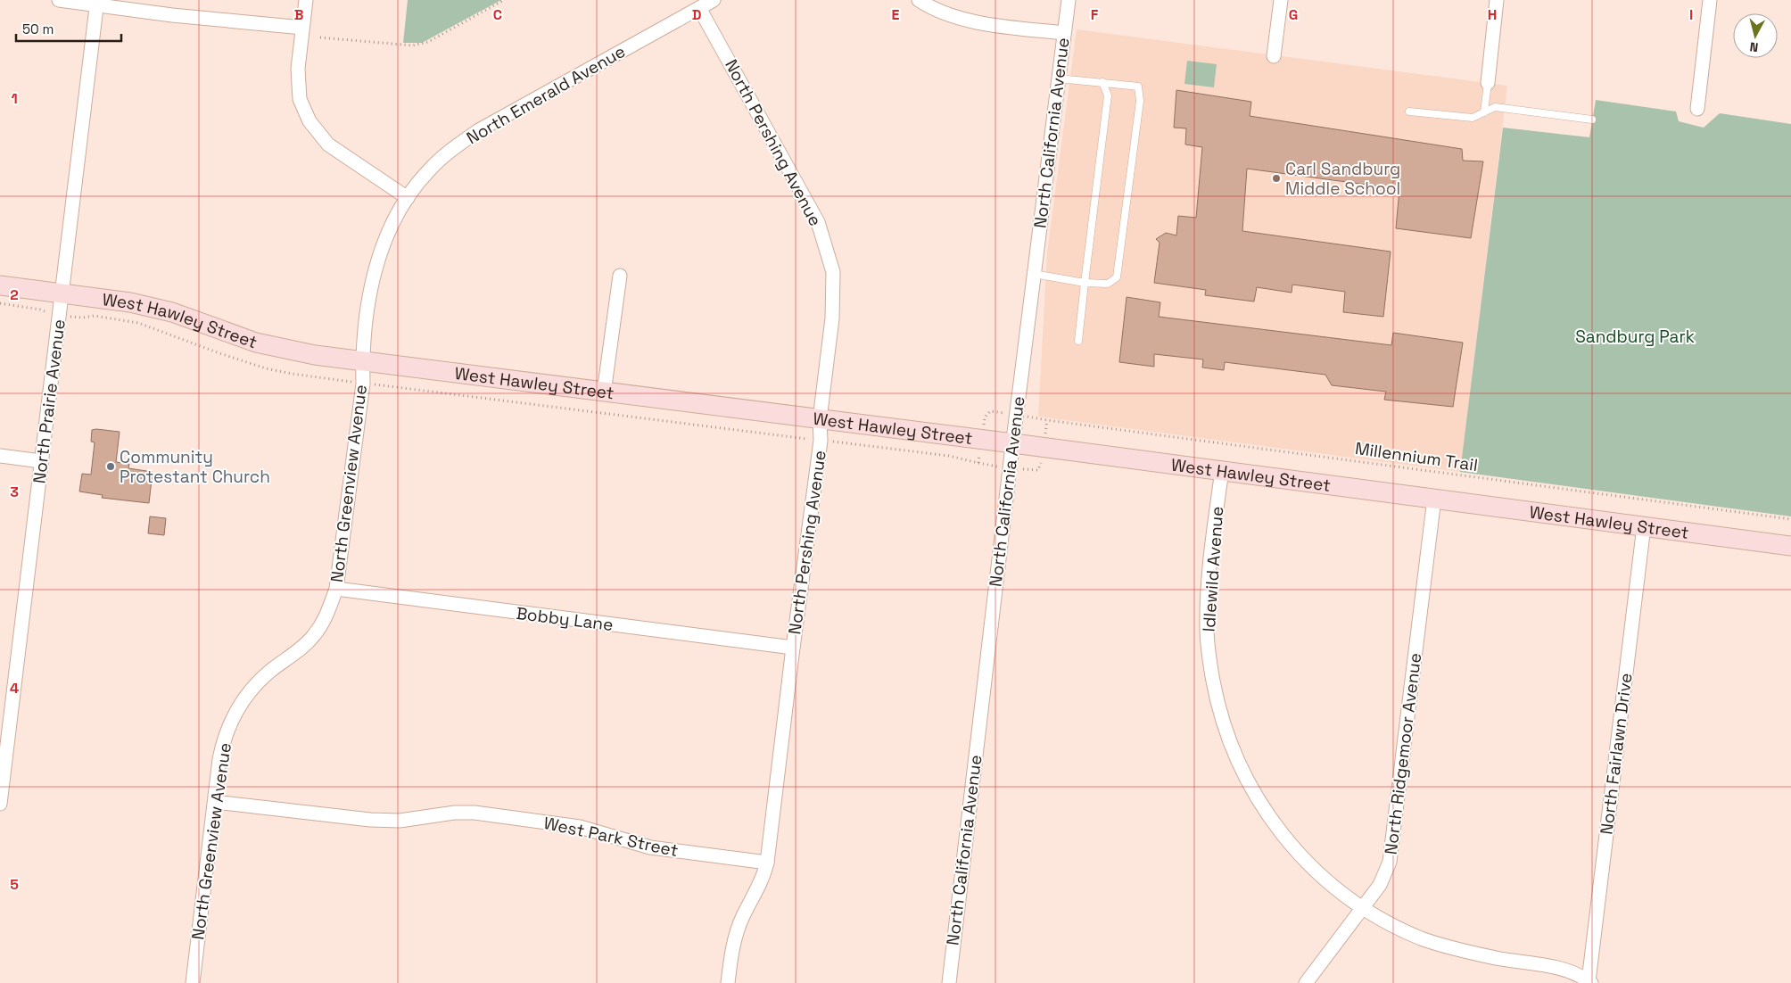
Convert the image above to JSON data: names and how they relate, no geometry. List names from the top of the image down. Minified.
{"streets":{"street":["North Emerald Avenue","North California Avenue","North Pershing Avenue","West Hawley Street","North Prairie Avenue","North Greenview Avenue","Idlewild Avenue","Bobby Lane","North Ridgemoor Avenue","North Fairlawn Drive","West Park Street"],"path":["Millennium Trail"]},"crossings":[["North Emerald Avenue","North Pershing Avenue"],["North Emerald Avenue","North Greenview Avenue"],["North California Avenue","West Hawley Street"],["North Pershing Avenue","West Hawley Street"],["North Pershing Avenue","Bobby Lane"],["North Pershing Avenue","West Park Street"],["West Hawley Street","North Prairie Avenue"],["West Hawley Street","North Greenview Avenue"],["West Hawley Street","Idlewild Avenue"],["West Hawley Street","North Ridgemoor Avenue"],["West Hawley Street","North Fairlawn Drive"],["North Greenview Avenue","Bobby Lane"],["North Greenview Avenue","West Park Street"],["Idlewild Avenue","North Ridgemoor Avenue"],["Idlewild Avenue","North Fairlawn Drive"]],"parks":["Sandburg Park"],"places":["Carl Sandburg Middle School","Community Protestant Church"],"scale_bar":"50 m","north":"bottom","grid":{"columns":["B","C","D","E","F","G","H","I"],"rows":["1","2","3","4","5"]}}
